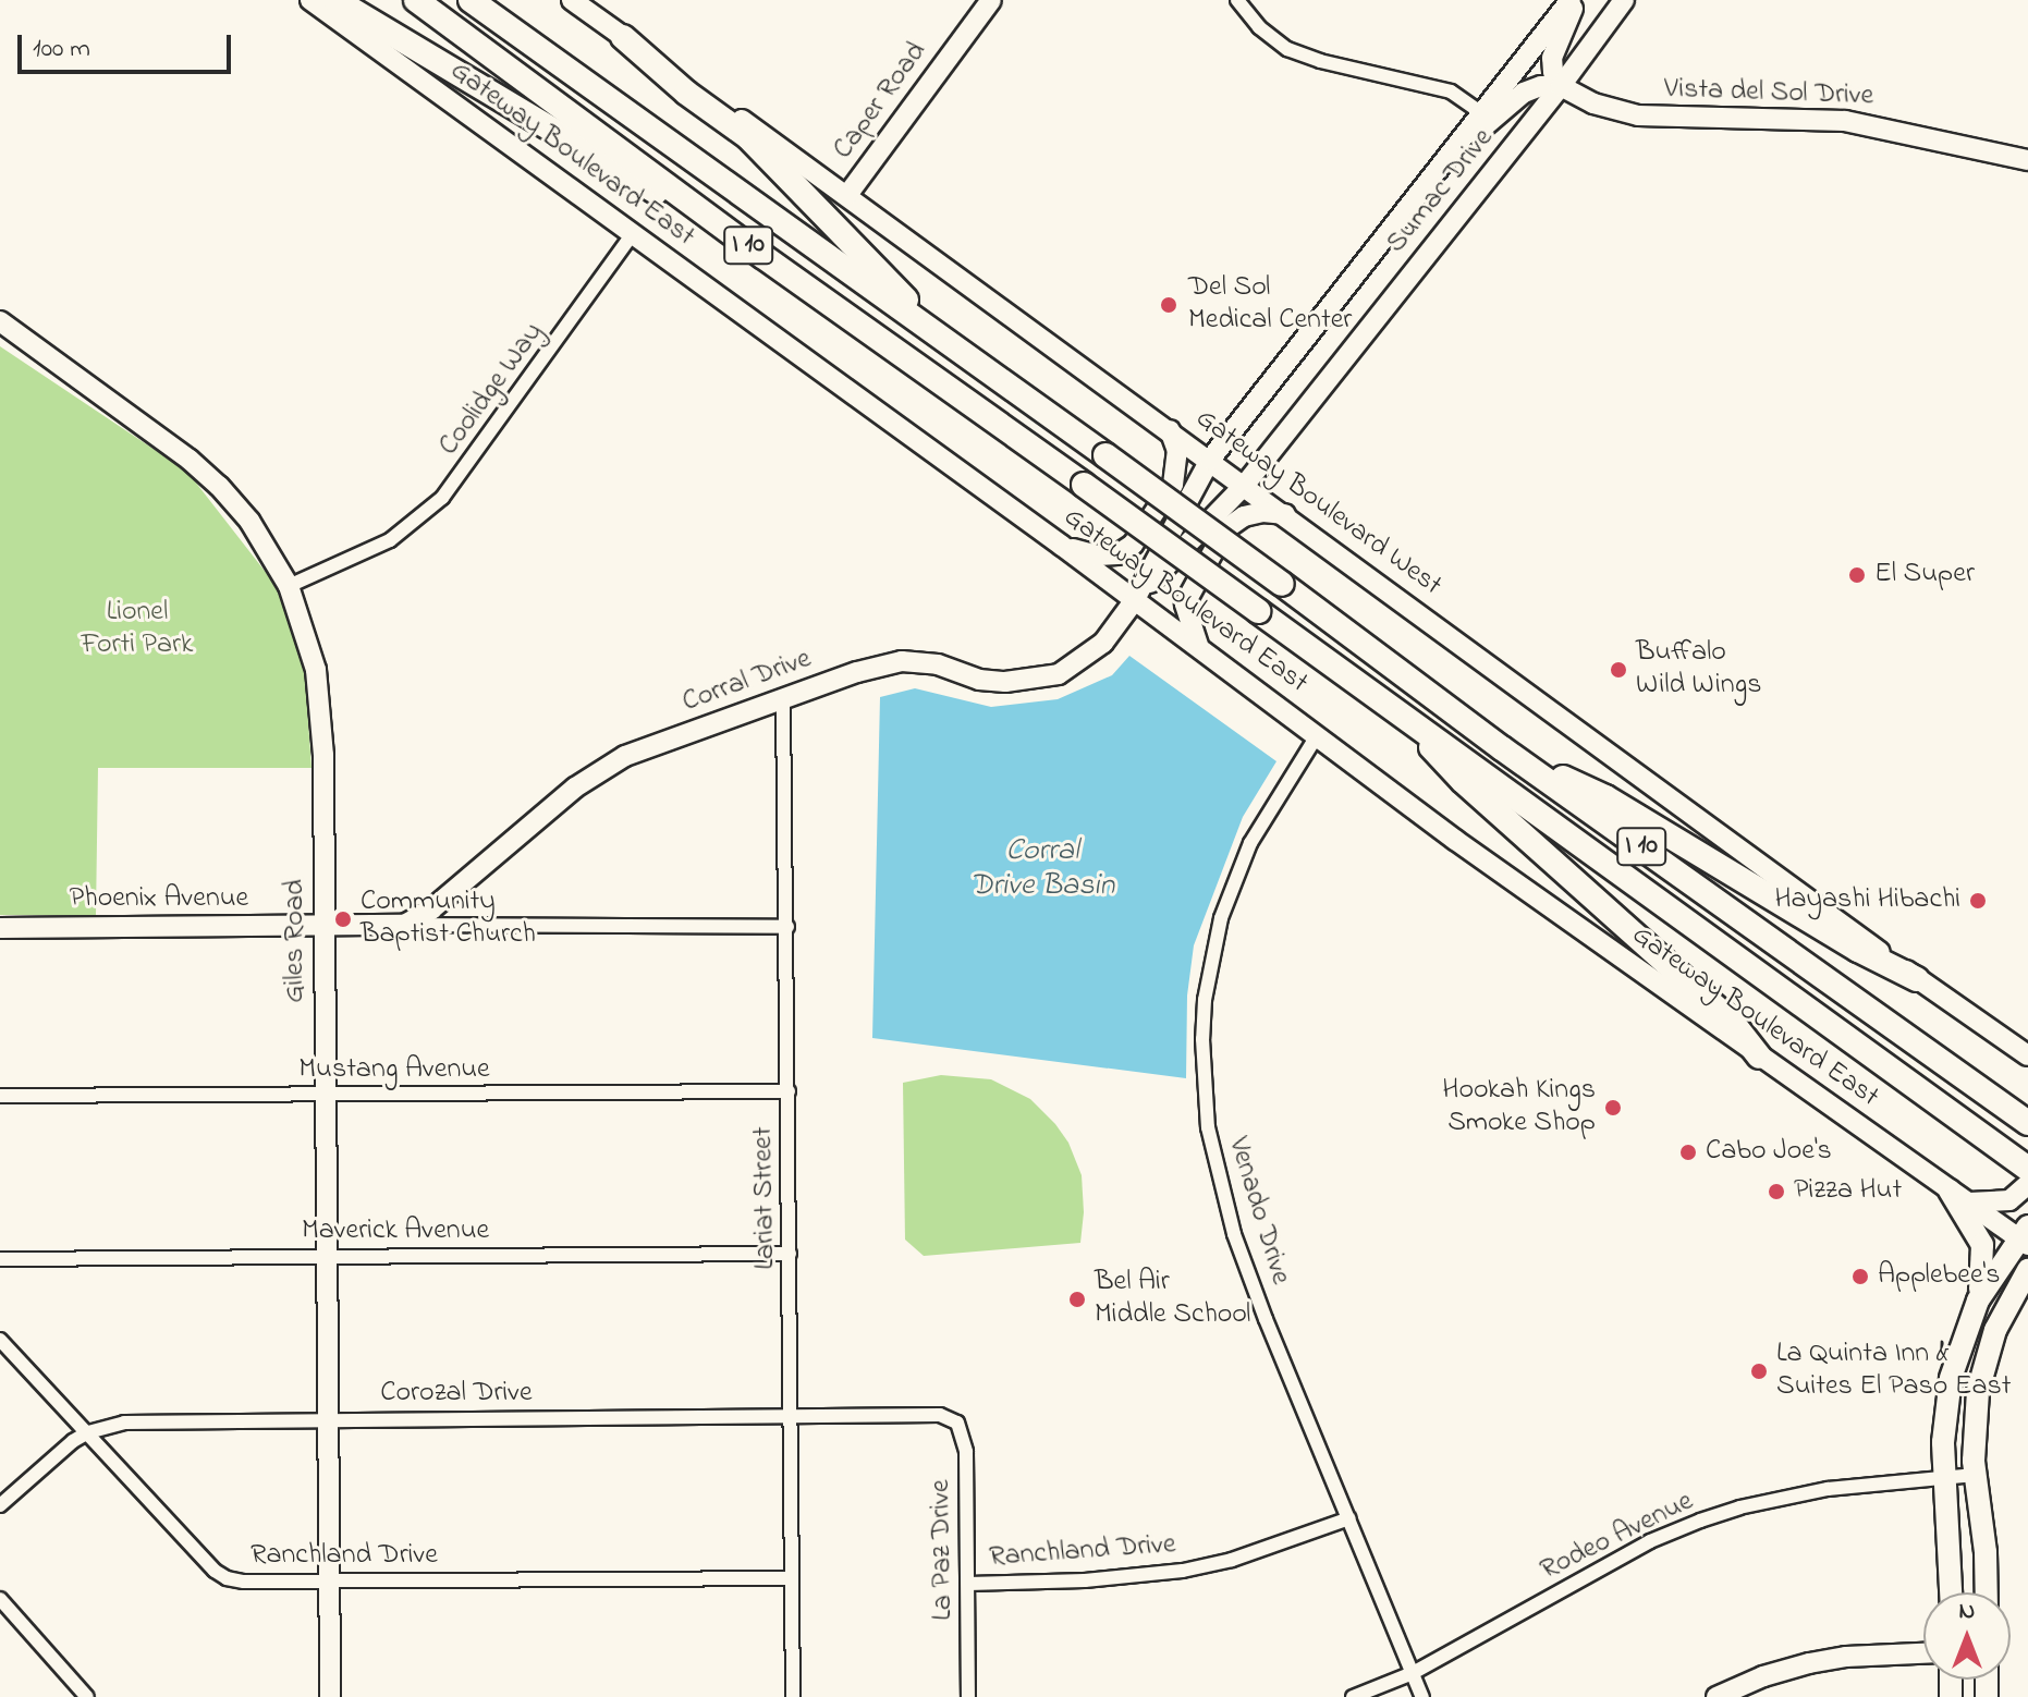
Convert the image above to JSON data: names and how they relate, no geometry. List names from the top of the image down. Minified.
{"streets":{"highway":["I 10"],"street":["Vista del Sol Drive","Caper Road","Gateway Boulevard East","Sumac Drive","Coolidge Way","Gateway Boulevard West","Corral Drive","Phoenix Avenue","Giles Road","Mustang Avenue","Lariat Street","Venado Drive","Maverick Avenue","Corozal Drive","Rodeo Avenue","La Paz Drive","Ranchland Drive"]},"crossings":[["Vista del Sol Drive","Sumac Drive"],["Caper Road","Gateway Boulevard West"],["Gateway Boulevard East","Sumac Drive"],["Gateway Boulevard East","Coolidge Way"],["Gateway Boulevard East","Corral Drive"],["Gateway Boulevard East","Venado Drive"],["Sumac Drive","Gateway Boulevard West"],["Sumac Drive","Corral Drive"],["Coolidge Way","Giles Road"],["Corral Drive","Phoenix Avenue"],["Corral Drive","Lariat Street"],["Phoenix Avenue","Giles Road"],["Phoenix Avenue","Lariat Street"],["Giles Road","Mustang Avenue"],["Giles Road","Maverick Avenue"],["Giles Road","Corozal Drive"],["Giles Road","Ranchland Drive"],["Mustang Avenue","Lariat Street"],["Lariat Street","Maverick Avenue"],["Lariat Street","Corozal Drive"],["Lariat Street","Ranchland Drive"],["Venado Drive","Rodeo Avenue"],["Venado Drive","Ranchland Drive"],["Corozal Drive","La Paz Drive"],["Corozal Drive","Ranchland Drive"],["La Paz Drive","Ranchland Drive"]],"water":["Corral Drive Basin"],"parks":["Lionel Forti Park"],"places":["Del Sol Medical Center","El Super","Buffalo Wild Wings","Hayashi Hibachi","Community Baptist Church","Hookah Kings Smoke Shop","Cabo Joe's","Pizza Hut","Applebee's","Bel Air Middle School","La Quinta Inn & Suites El Paso East"],"scale_bar":"100 m","north":"top"}
